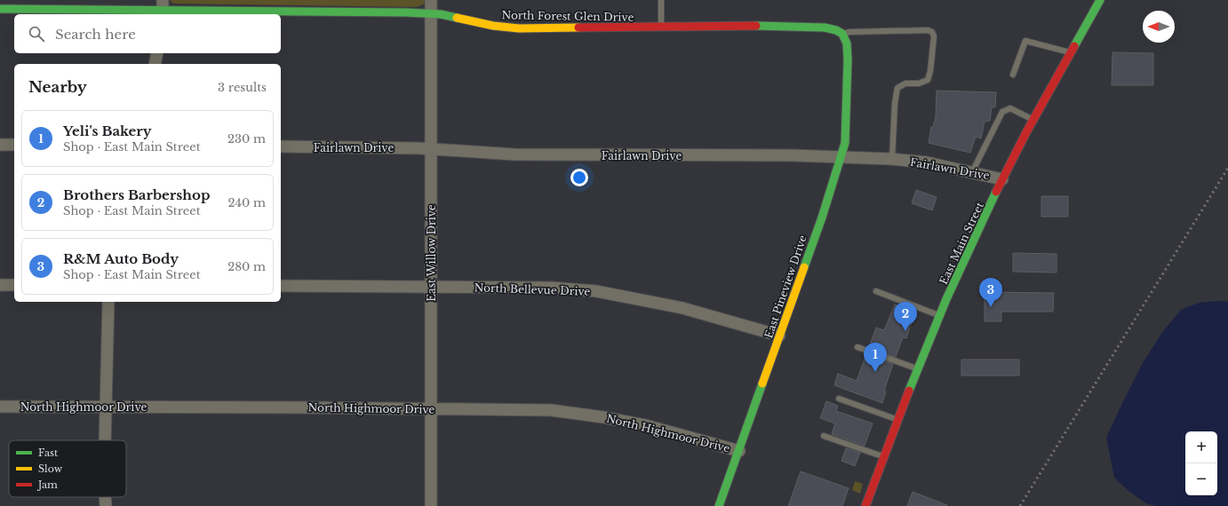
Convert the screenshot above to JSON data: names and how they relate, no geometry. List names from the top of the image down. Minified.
{"streets":{"street":["North Forest Glen Drive","Fairlawn Drive","East Main Street","East Willow Drive","East Pineview Drive","North Bellevue Drive","North Highmoor Drive"]},"crossings":[["North Forest Glen Drive","East Willow Drive"],["North Forest Glen Drive","East Pineview Drive"],["Fairlawn Drive","East Main Street"],["Fairlawn Drive","East Willow Drive"],["Fairlawn Drive","East Pineview Drive"],["East Willow Drive","North Bellevue Drive"],["East Willow Drive","North Highmoor Drive"],["East Pineview Drive","North Bellevue Drive"],["East Pineview Drive","North Highmoor Drive"]],"legend":["Fast","Slow","Jam"],"north":"left","page":{"search":"Search here","heading":["Nearby","3 results"],"list":[{"mark":"1","name":"Yeli's Bakery","note":"Shop · East Main Street","value":"230 m"},{"mark":"2","name":"Brothers Barbershop","note":"Shop · East Main Street","value":"240 m"},{"mark":"3","name":"R&M Auto Body","note":"Shop · East Main Street","value":"280 m"}],"pins":["3","2","1"],"map_buttons":["+","−"]}}
